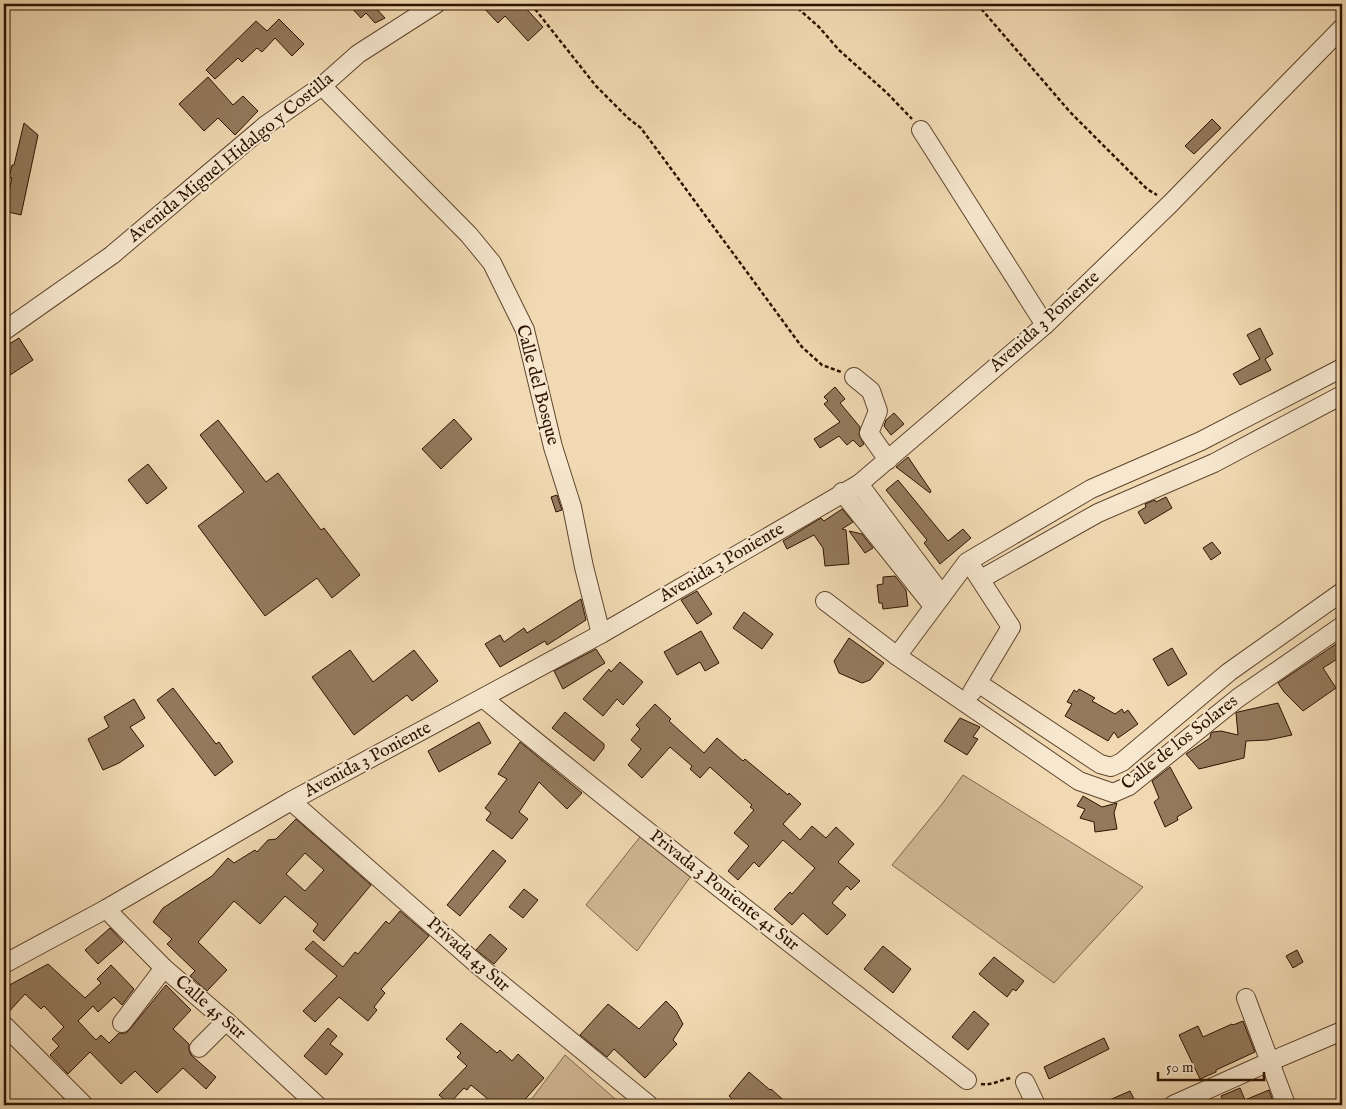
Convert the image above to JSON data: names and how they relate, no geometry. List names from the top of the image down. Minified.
{"streets":{"street":["Avenida Miguel Hidalgo y Costilla","Avenida 3 Poniente","Calle del Bosque","Calle de los Solares","Privada 3 Poniente 41 Sur","Privada 43 Sur","Calle 45 Sur"]},"crossings":[["Avenida Miguel Hidalgo y Costilla","Calle del Bosque"],["Avenida 3 Poniente","Calle del Bosque"],["Avenida 3 Poniente","Privada 3 Poniente 41 Sur"],["Avenida 3 Poniente","Privada 43 Sur"],["Avenida 3 Poniente","Calle 45 Sur"]],"scale_bar":"50 m"}
